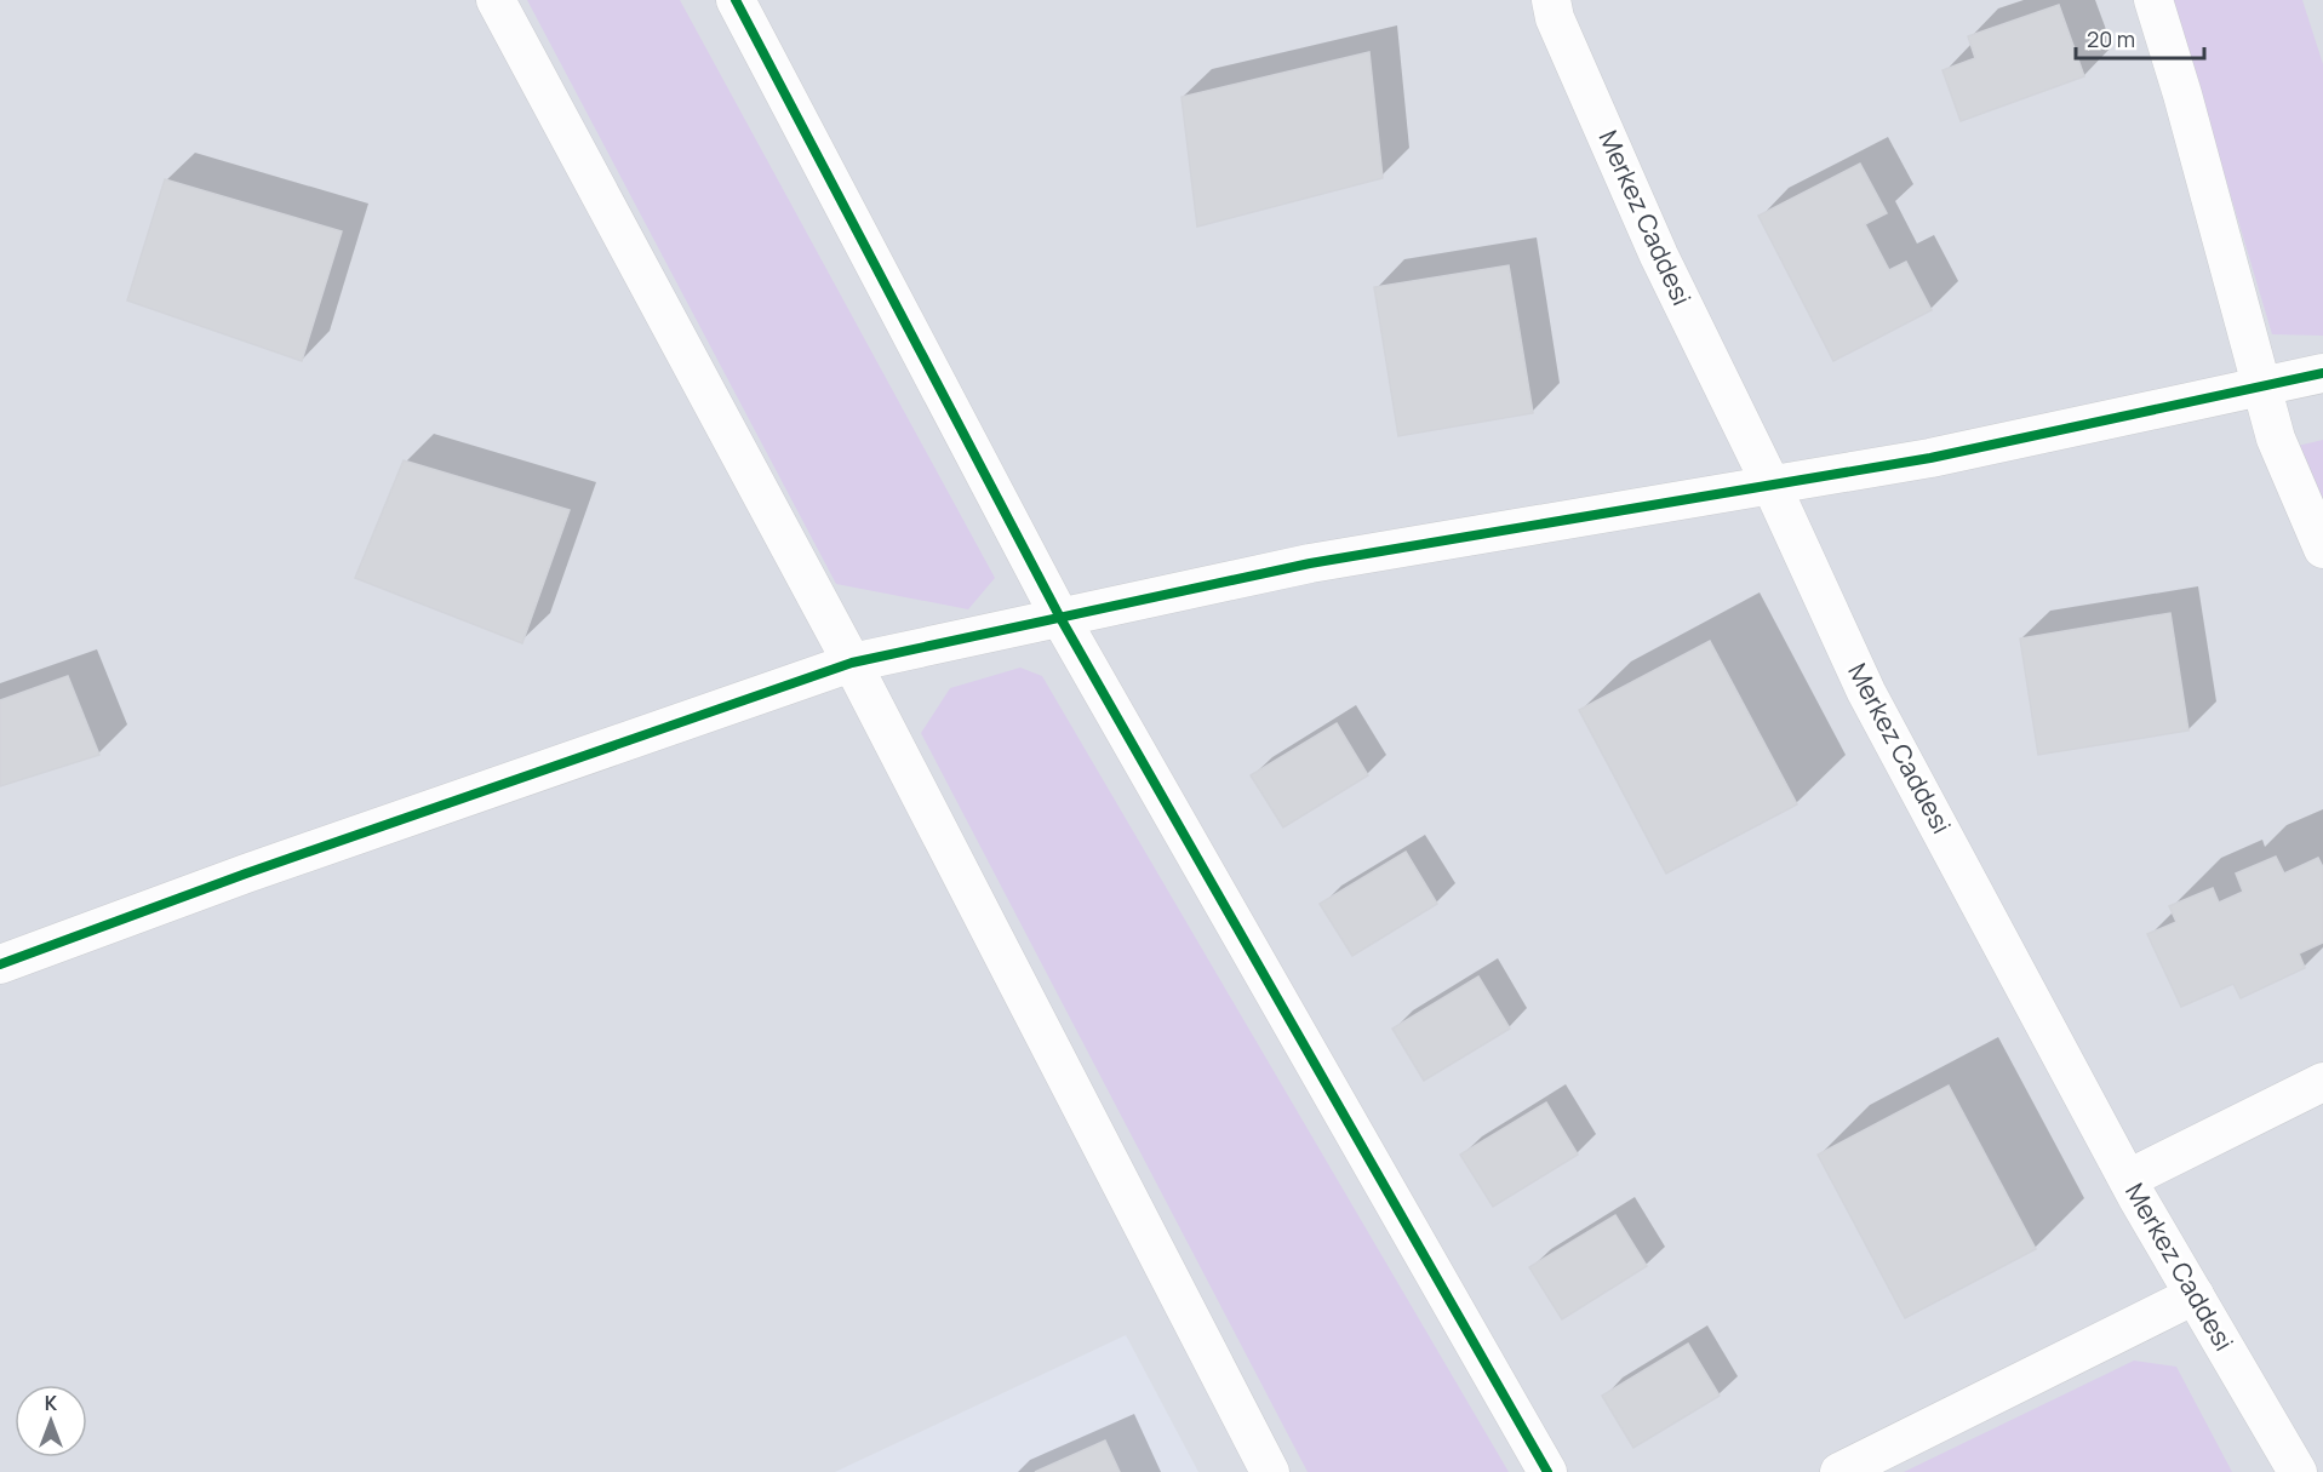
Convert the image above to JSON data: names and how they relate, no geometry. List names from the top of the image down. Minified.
{"streets":{"street":["Merkez Caddesi"]},"scale_bar":"20 m","north":"top"}
